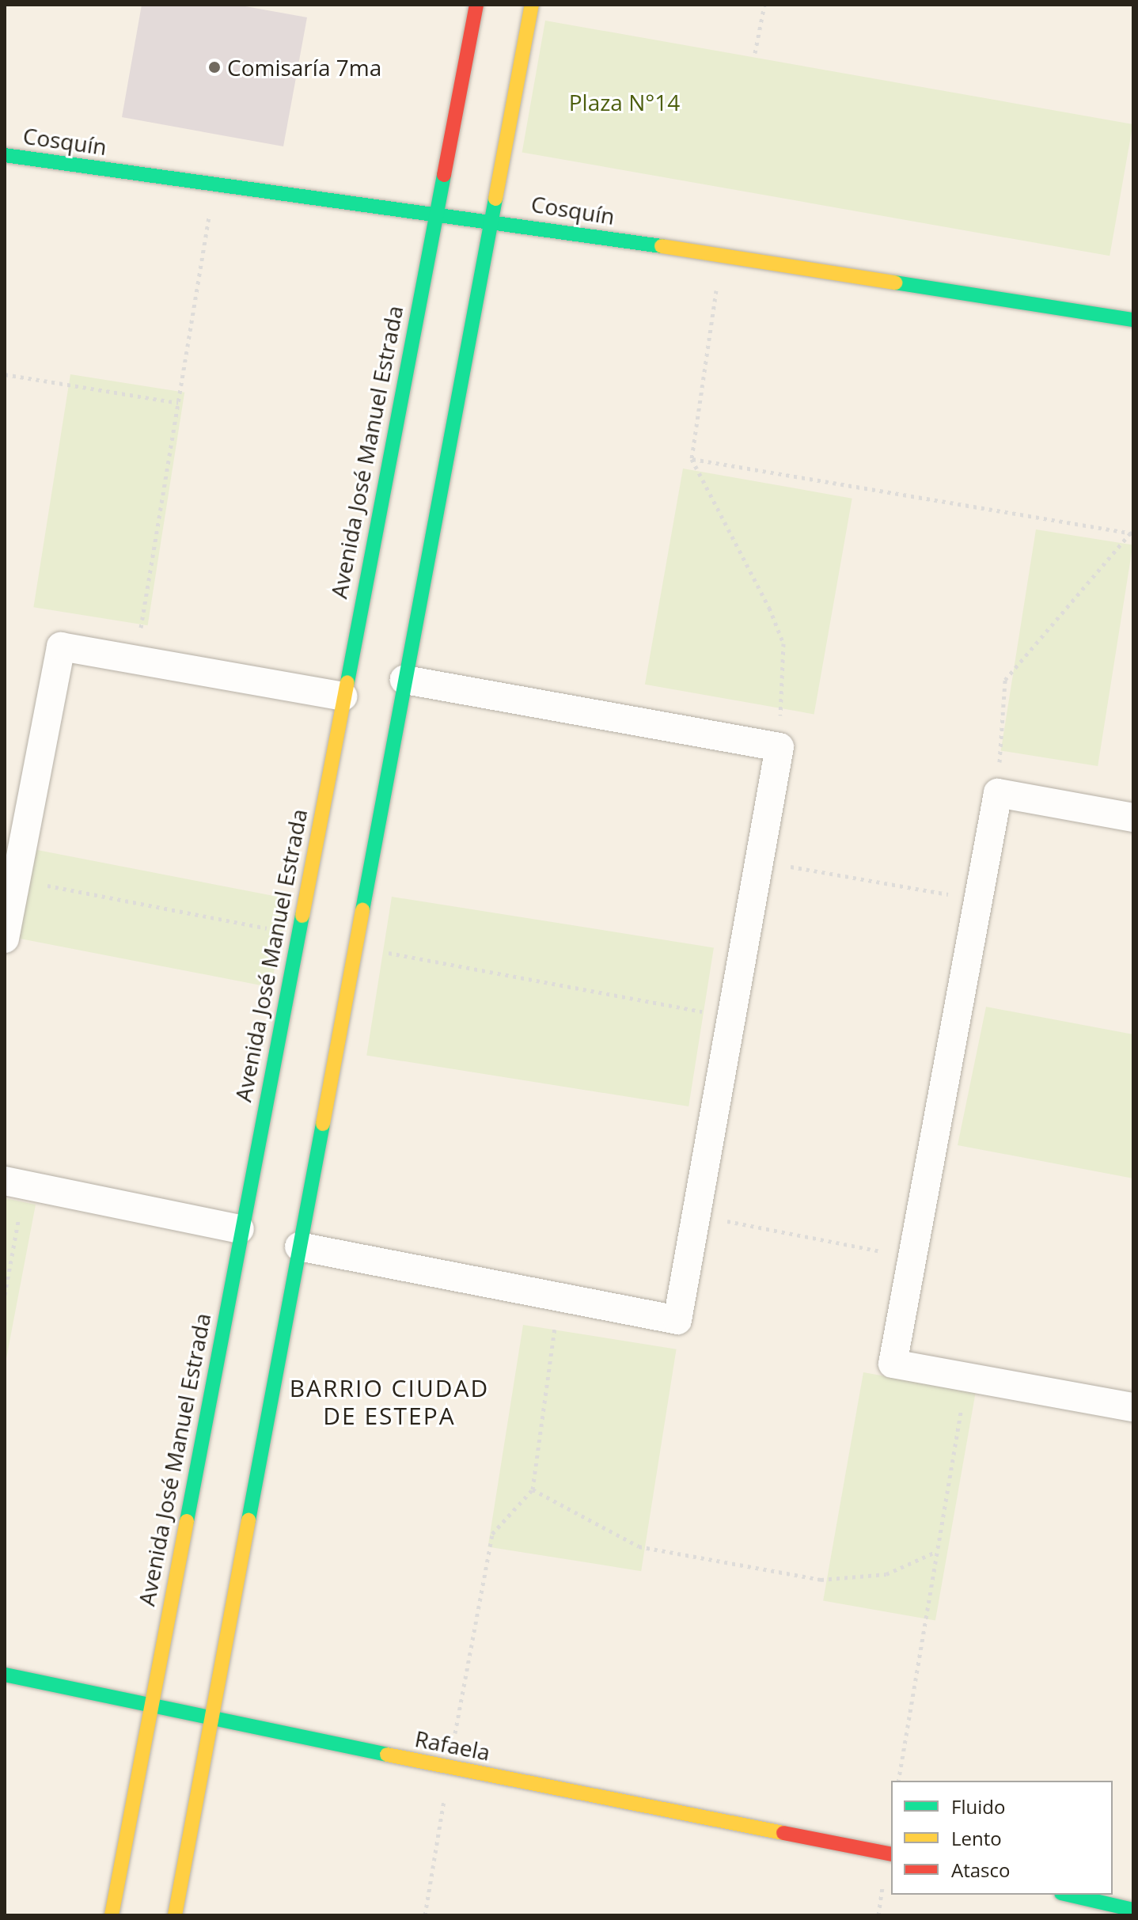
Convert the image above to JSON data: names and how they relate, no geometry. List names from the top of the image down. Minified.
{"streets":{"main road":["Cosquín","Avenida José Manuel Estrada","Rafaela"]},"crossings":[["Cosquín","Avenida José Manuel Estrada"],["Avenida José Manuel Estrada","Rafaela"]],"districts":["BARRIO CIUDAD DE ESTEPA"],"parks":["Plaza N°14"],"places":["Comisaría 7ma"],"legend":["Fluido","Lento","Atasco"]}
